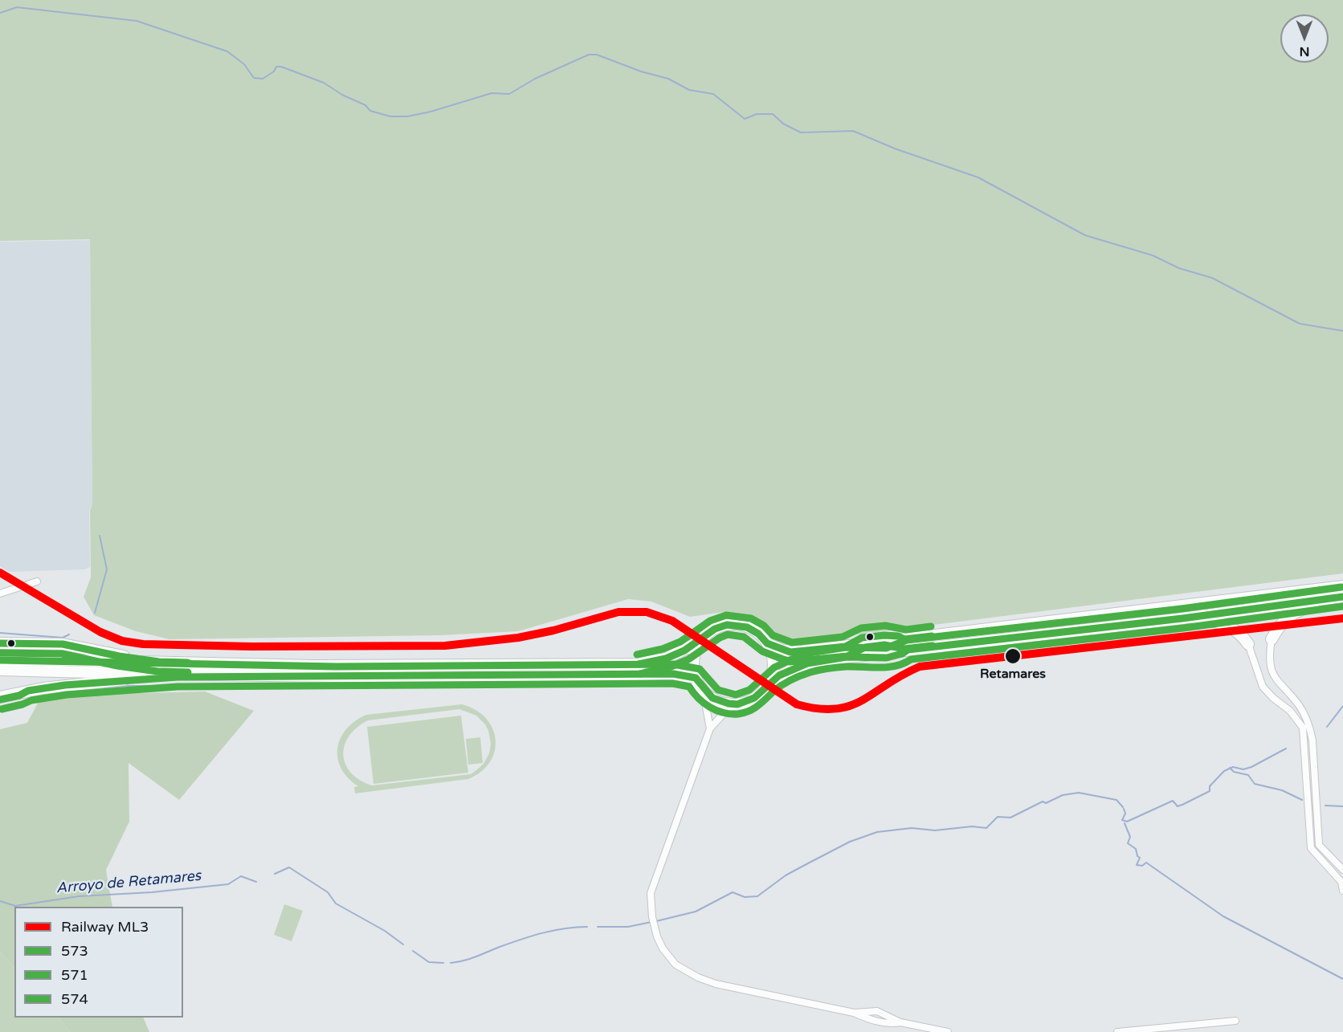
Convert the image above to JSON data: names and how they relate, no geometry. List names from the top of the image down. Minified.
{"water":["Arroyo de Retamares"],"places":["Retamares"],"lines":["rail line ML3","transit line 574","transit line 573","transit line 571"],"legend":["Railway ML3","573","571","574"],"north":"bottom"}
